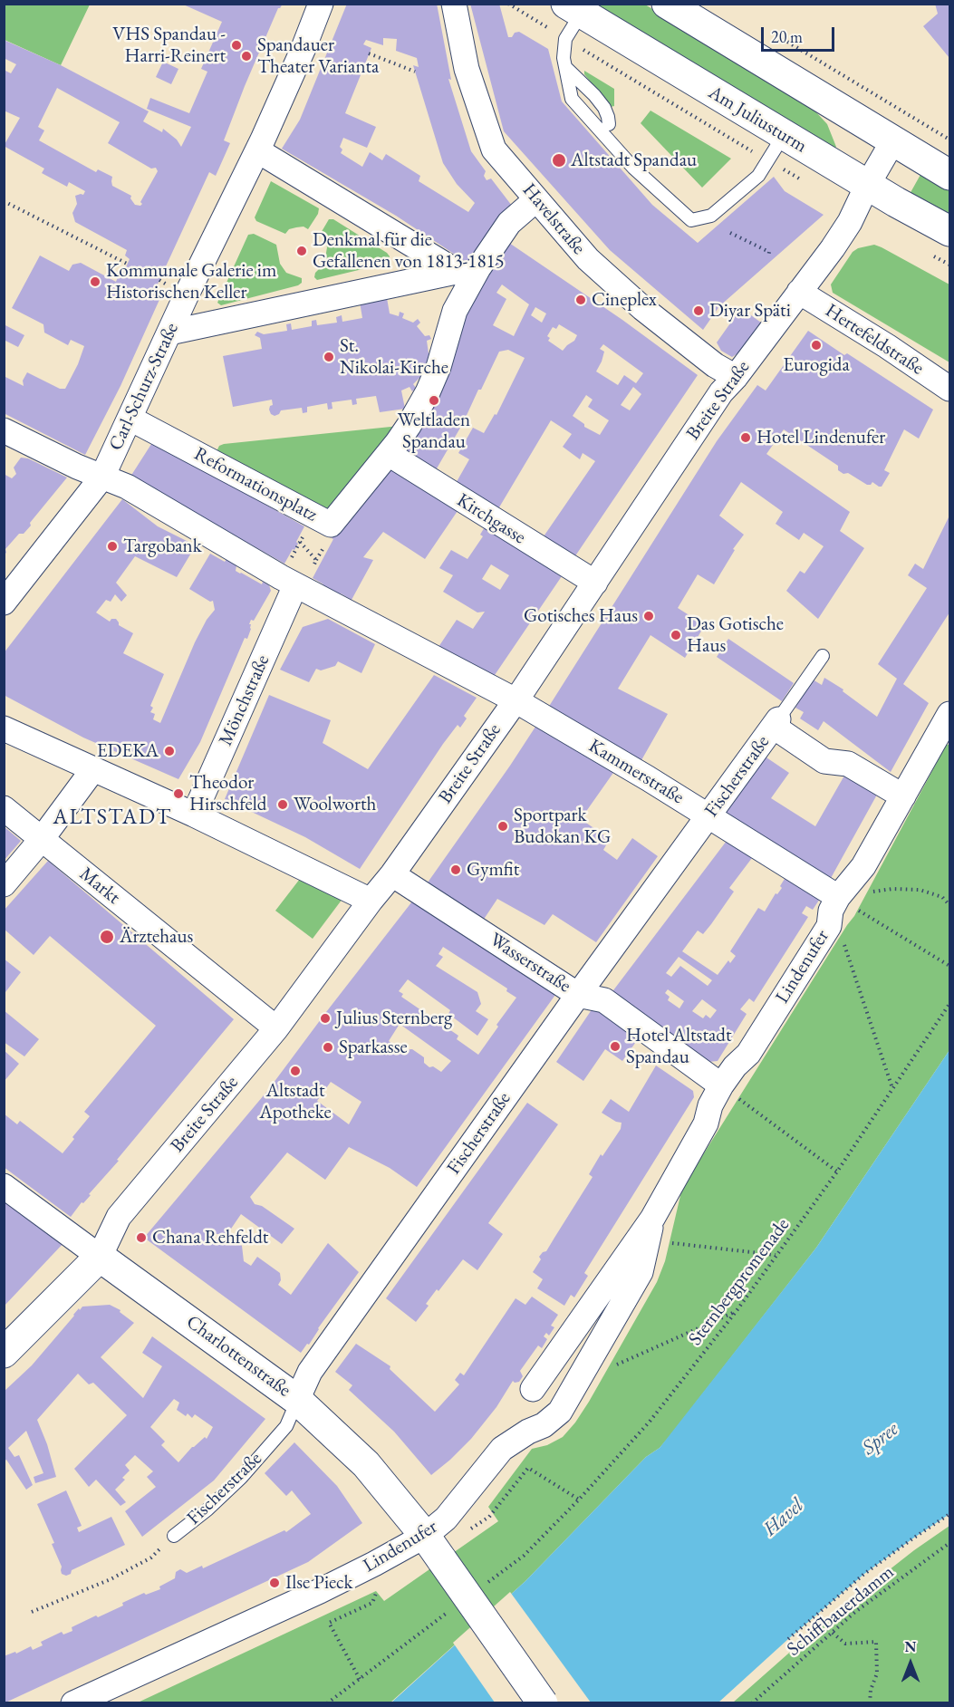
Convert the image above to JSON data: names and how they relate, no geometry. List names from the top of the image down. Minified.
{"streets":{"street":["Am Juliusturm","Havelstraße","Hertefeldstraße","Carl-Schurz-Straße","Breite Straße","Reformationsplatz","Kirchgasse","Mönchstraße","Kammerstraße","Fischerstraße","Markt","Wasserstraße","Lindenufer","Charlottenstraße"],"path":["Sternbergpromenade","Schiffbauerdamm"]},"crossings":[["Am Juliusturm","Breite Straße"],["Havelstraße","Breite Straße"],["Havelstraße","Reformationsplatz"],["Hertefeldstraße","Breite Straße"],["Carl-Schurz-Straße","Reformationsplatz"],["Breite Straße","Kirchgasse"],["Breite Straße","Kammerstraße"],["Breite Straße","Markt"],["Breite Straße","Wasserstraße"],["Breite Straße","Charlottenstraße"],["Reformationsplatz","Kirchgasse"],["Kammerstraße","Fischerstraße"],["Kammerstraße","Lindenufer"],["Fischerstraße","Wasserstraße"],["Fischerstraße","Charlottenstraße"],["Wasserstraße","Lindenufer"],["Lindenufer","Charlottenstraße"]],"districts":["ALTSTADT"],"water":["Spree","Havel"],"places":["VHS Spandau - Harri-Reinert","Spandauer Theater Varianta","Altstadt Spandau","Denkmal für die Gefallenen von 1813-1815","Kommunale Galerie im Historischen Keller","Cineplex","Diyar Späti","Eurogida","St. Nikolai-Kirche","Weltladen Spandau","Hotel Lindenufer","Targobank","Gotisches Haus","Das Gotische Haus","EDEKA","Theodor Hirschfeld","Woolworth","Sportpark Budokan KG","Gymfit","Ärztehaus","Julius Sternberg","Hotel Altstadt Spandau","Sparkasse","Altstadt Apotheke","Chana Rehfeldt","Ilse Pieck"],"scale_bar":"20 m","north":"top"}
